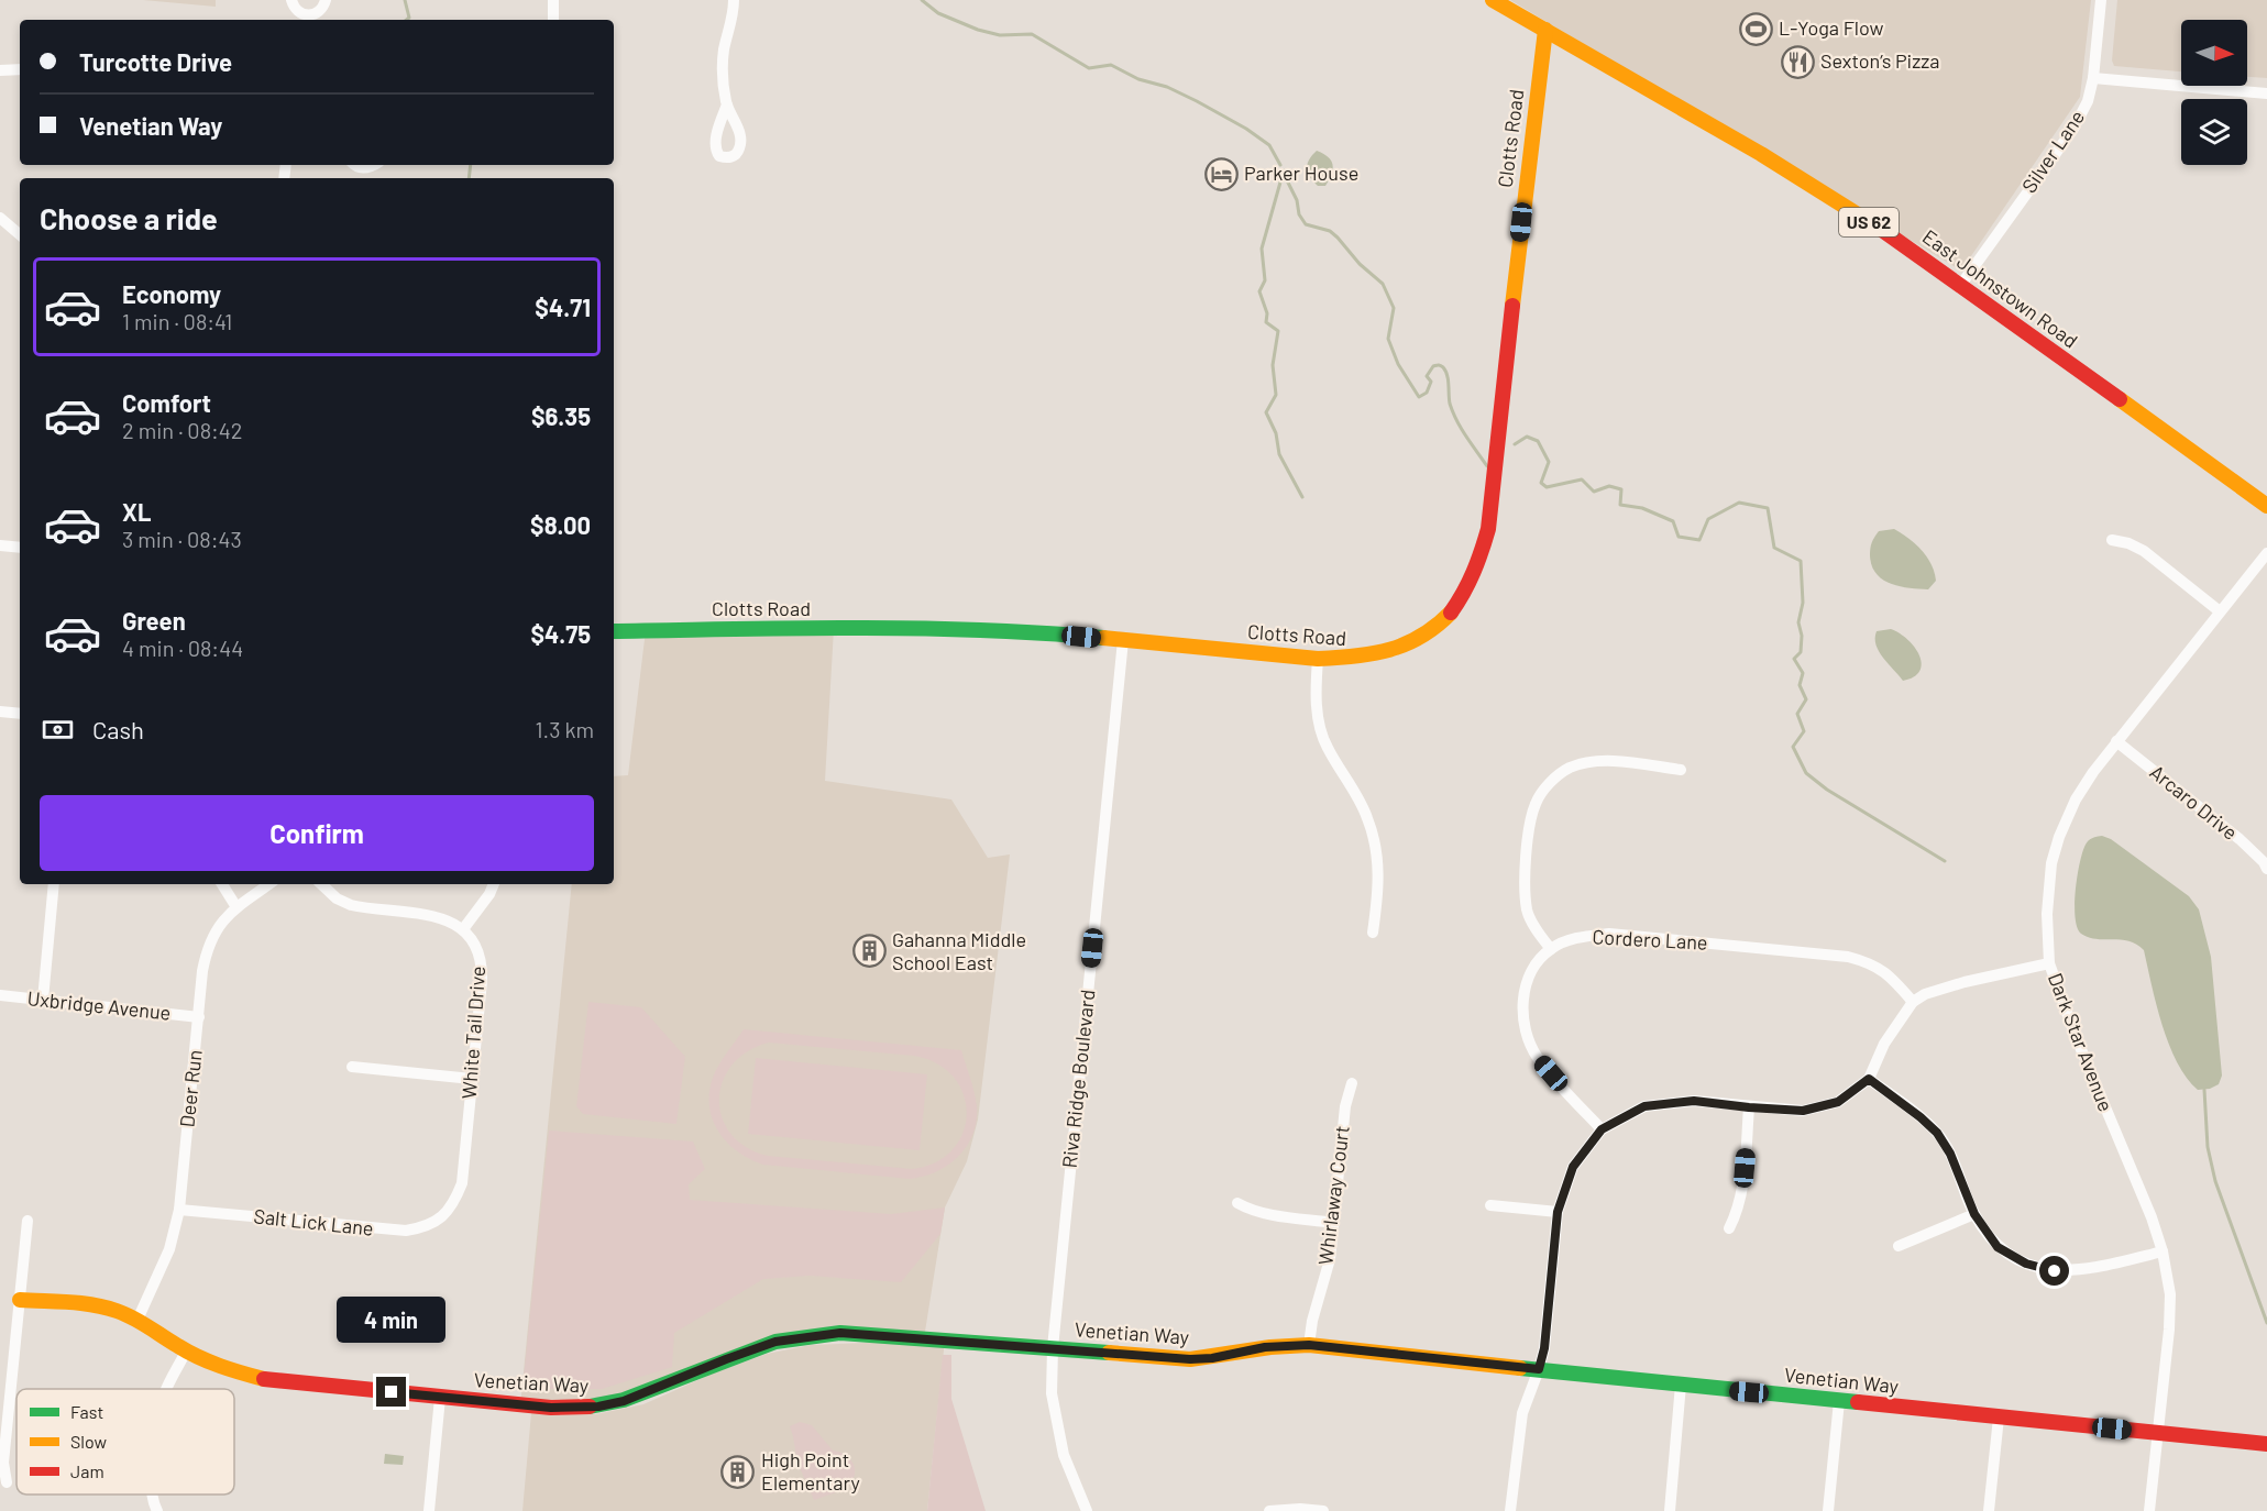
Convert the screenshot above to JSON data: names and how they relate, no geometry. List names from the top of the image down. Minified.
{"streets":{"main road":["Clotts Road","US 62","East Johnstown Road","Venetian Way"],"street":["Silver Lane","Arcaro Drive","Cordero Lane","Uxbridge Avenue","White Tail Drive","Dark Star Avenue","Riva Ridge Boulevard","Deer Run","Whirlaway Court","Salt Lick Lane"]},"crossings":[["Clotts Road","East Johnstown Road"],["Clotts Road","Riva Ridge Boulevard"],["Silver Lane","East Johnstown Road"],["Arcaro Drive","Dark Star Avenue"],["Uxbridge Avenue","Deer Run"],["White Tail Drive","Salt Lick Lane"],["Dark Star Avenue","Venetian Way"],["Riva Ridge Boulevard","Venetian Way"],["Deer Run","Salt Lick Lane"],["Deer Run","Venetian Way"],["Whirlaway Court","Venetian Way"]],"places":{"sports":["L-Yoga Flow"],"restaurant":["Sexton’s Pizza"],"hotel":["Parker House"],"building":["Gahanna Middle School East","High Point Elementary"]},"legend":["Fast","Slow","Jam"],"north":"right","page":{"banner":["Turcotte Drive","Venetian Way"],"heading":"Choose a ride","list":[{"name":"Economy","note":"1 min · 08:41","value":"$4.71"},{"name":"Comfort","note":"2 min · 08:42","value":"$6.35"},{"name":"XL","note":"3 min · 08:43","value":"$8.00"},{"name":"Green","note":"4 min · 08:44","value":"$4.75"}],"pay":["Cash","1.3 km"],"buttons":"Confirm","bubble":"4 min"}}
